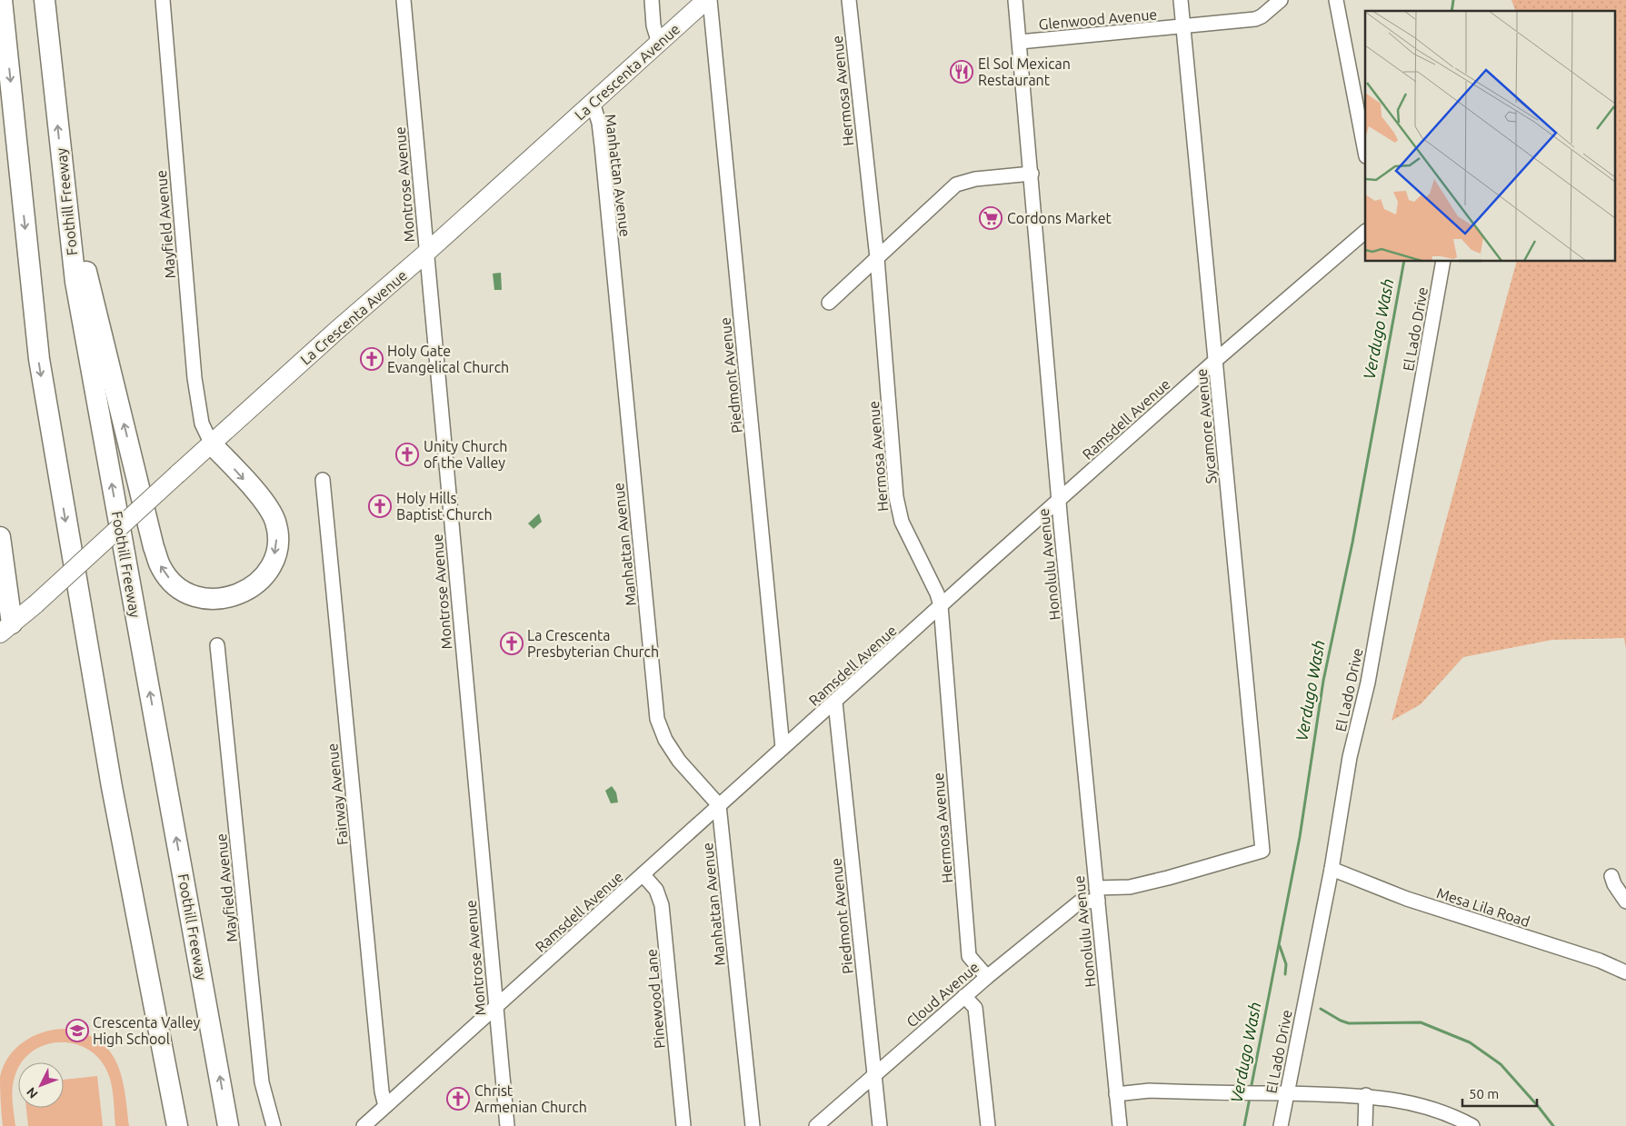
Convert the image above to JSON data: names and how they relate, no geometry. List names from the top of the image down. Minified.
{"streets":{"highway":["Foothill Freeway"],"main road":["La Crescenta Avenue"],"street":["Glenwood Avenue","Hermosa Avenue","Manhattan Avenue","Montrose Avenue","Mayfield Avenue","El Lado Drive","Piedmont Avenue","Ramsdell Avenue","Sycamore Avenue","Honolulu Avenue","Fairway Avenue","Mesa Lila Road","Cloud Avenue","Pinewood Lane"]},"crossings":[["Glenwood Avenue","Sycamore Avenue"],["Glenwood Avenue","Honolulu Avenue"],["La Crescenta Avenue","Manhattan Avenue"],["La Crescenta Avenue","Montrose Avenue"],["La Crescenta Avenue","Mayfield Avenue"],["Hermosa Avenue","Ramsdell Avenue"],["Hermosa Avenue","Cloud Avenue"],["Manhattan Avenue","Ramsdell Avenue"],["Montrose Avenue","Ramsdell Avenue"],["El Lado Drive","Mesa Lila Road"],["Piedmont Avenue","Ramsdell Avenue"],["Piedmont Avenue","Cloud Avenue"],["Ramsdell Avenue","Sycamore Avenue"],["Ramsdell Avenue","Honolulu Avenue"],["Ramsdell Avenue","Fairway Avenue"],["Ramsdell Avenue","Pinewood Lane"],["Sycamore Avenue","Cloud Avenue"],["Honolulu Avenue","Cloud Avenue"]],"water":["Verdugo Wash"],"places":{"restaurant":["El Sol Mexican Restaurant"],"supermarket":["Cordons Market"],"church":["Holy Gate Evangelical Church","Unity Church of the Valley","Holy Hills Baptist Church","La Crescenta Presbyterian Church","Christ Armenian Church"],"school or university":["Crescenta Valley High School"]},"scale_bar":"50 m","north":"bottom left"}
